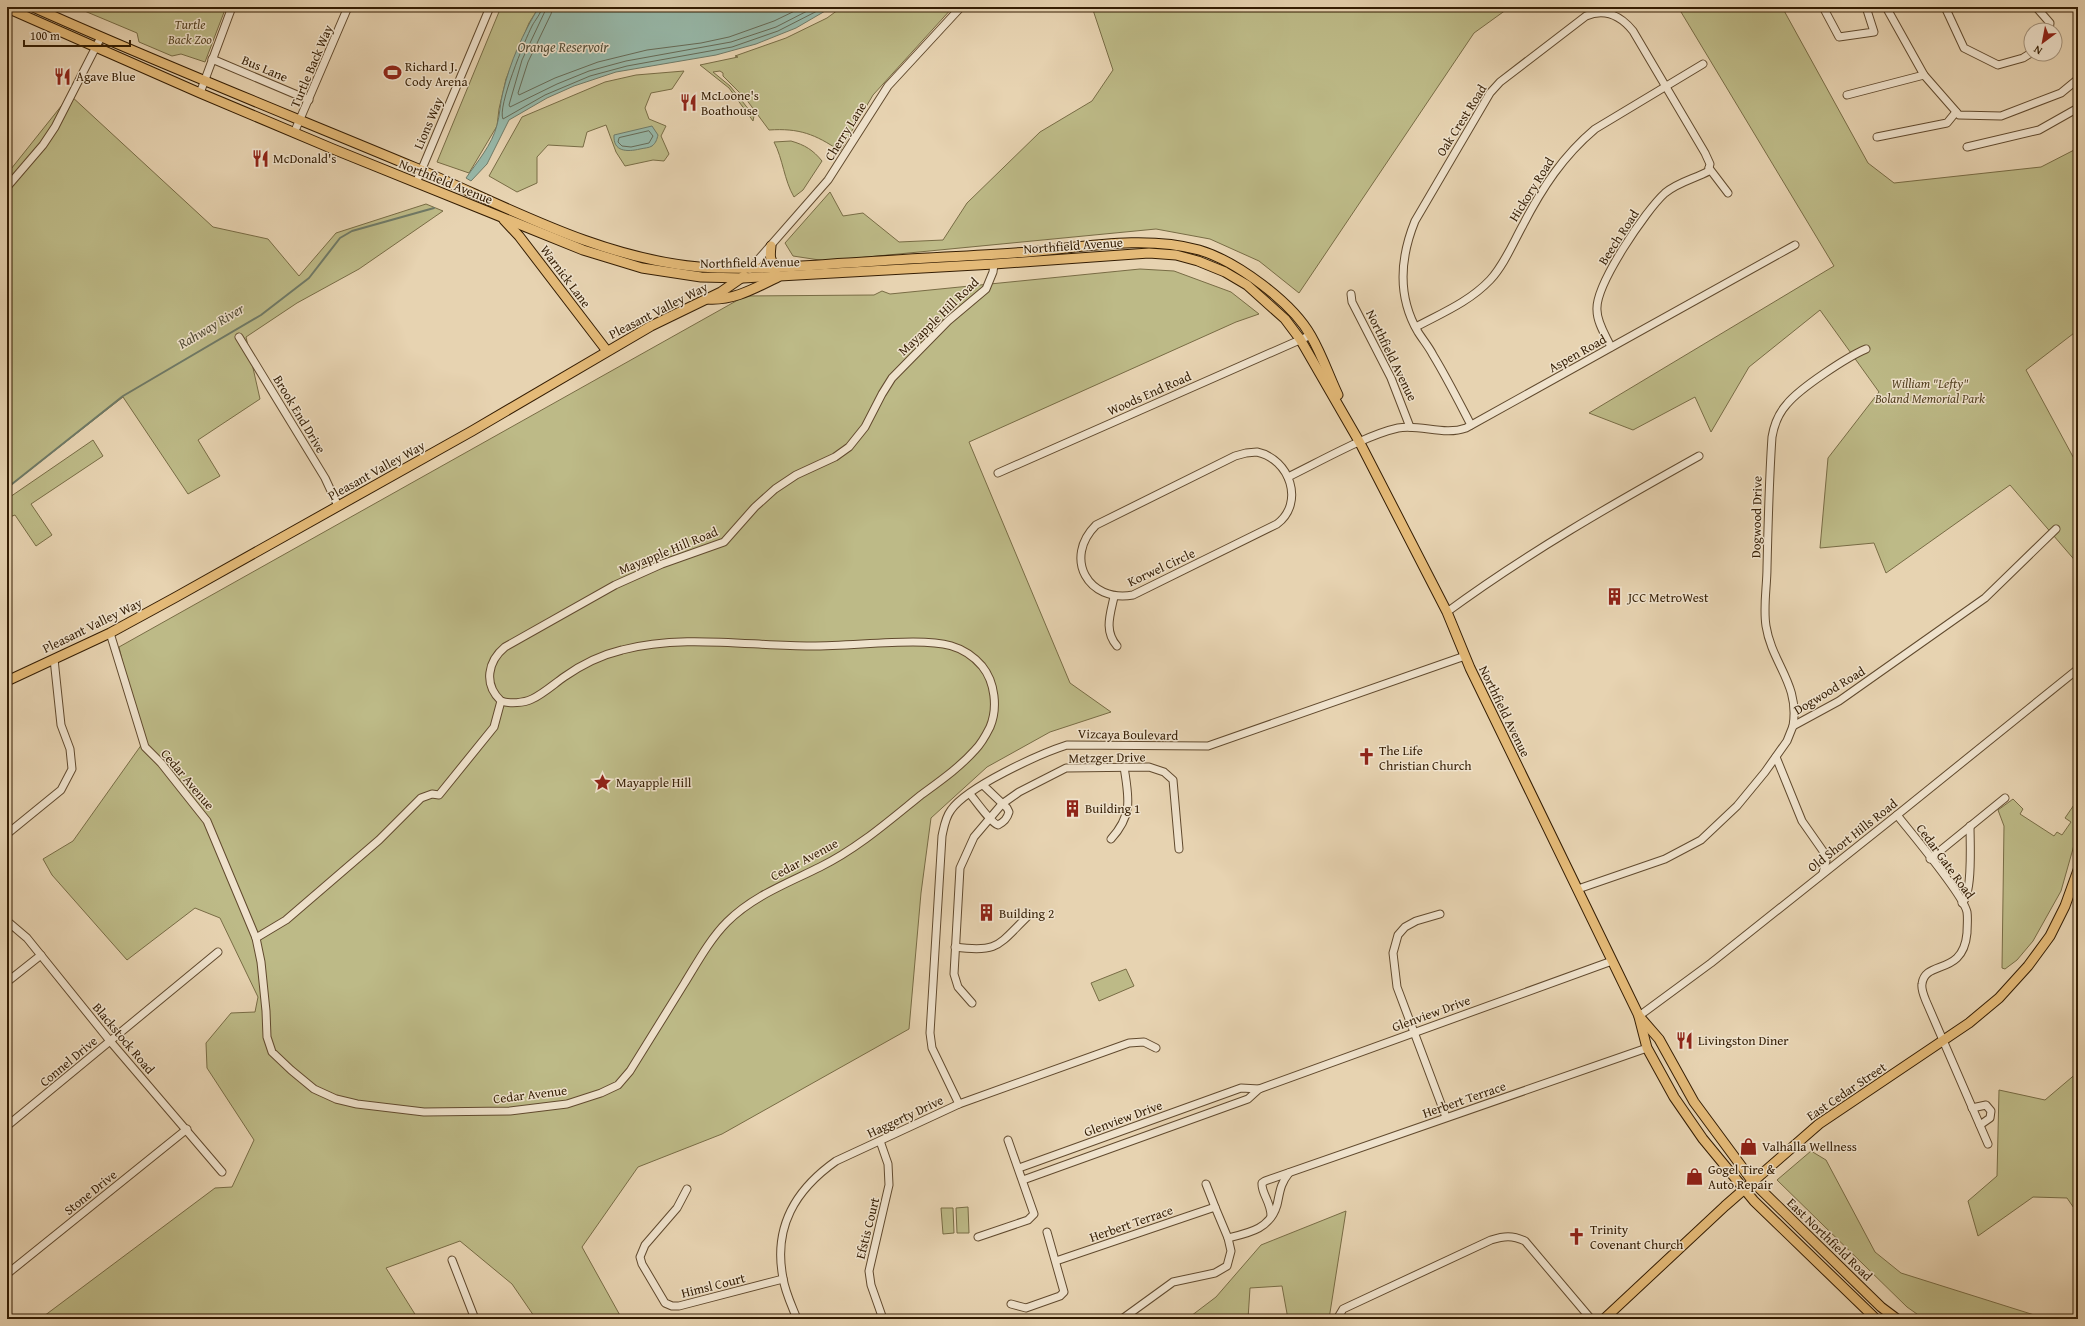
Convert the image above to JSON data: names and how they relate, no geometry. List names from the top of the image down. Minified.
{"streets":{"main road":["Northfield Avenue","Warnick Lane","Pleasant Valley Way","East Cedar Street","East Northfield Road"],"street":["Turtle Back Way","Bus Lane","Oak Crest Road","Lions Way","Cherry Lane","Hickory Road","Beech Road","Mayapple Hill Road","Aspen Road","Woods End Road","Brook End Drive","Dogwood Drive","Korwel Circle","Dogwood Road","Vizcaya Boulevard","Metzger Drive","Cedar Avenue","Old Short Hills Road","Cedar Gate Road","Glenview Drive","Blackstock Road","Connel Drive","Herbert Terrace","Haggerty Drive","Stone Drive","Efstis Court","Himsl Court"]},"crossings":[["Turtle Back Way","Bus Lane"],["Turtle Back Way","Northfield Avenue"],["Oak Crest Road","Hickory Road"],["Oak Crest Road","Beech Road"],["Oak Crest Road","Aspen Road"],["Lions Way","Northfield Avenue"],["Cherry Lane","Northfield Avenue"],["Cherry Lane","Pleasant Valley Way"],["Northfield Avenue","Warnick Lane"],["Northfield Avenue","Pleasant Valley Way"],["Northfield Avenue","Mayapple Hill Road"],["Northfield Avenue","Aspen Road"],["Northfield Avenue","Woods End Road"],["Northfield Avenue","Dogwood Road"],["Northfield Avenue","Vizcaya Boulevard"],["Northfield Avenue","Glenview Drive"],["Northfield Avenue","East Northfield Road"],["Beech Road","Aspen Road"],["Warnick Lane","Pleasant Valley Way"],["Pleasant Valley Way","Brook End Drive"],["Pleasant Valley Way","Cedar Avenue"],["Mayapple Hill Road","Cedar Avenue"],["Dogwood Drive","Dogwood Road"],["Vizcaya Boulevard","Haggerty Drive"],["Old Short Hills Road","Cedar Gate Road"],["Old Short Hills Road","East Northfield Road"],["Cedar Gate Road","East Cedar Street"],["Blackstock Road","Connel Drive"],["Blackstock Road","Stone Drive"],["East Cedar Street","East Northfield Road"],["Herbert Terrace","East Northfield Road"],["Haggerty Drive","Efstis Court"],["Haggerty Drive","Himsl Court"]],"water":["Orange Reservoir","Rahway River"],"parks":["Turtle Back Zoo","William \"Lefty\" Boland Memorial Park"],"places":{"sports":["Richard J. Cody Arena"],"restaurant":["Agave Blue","McLoone's Boathouse","McDonald's","Livingston Diner"],"building":["JCC MetroWest","Building 1","Building 2"],"church":["The Life Christian Church","Trinity Covenant Church"],"place":["Mayapple Hill"],"shop":["Valhalla Wellness","Gogel Tire & Auto Repair"]},"scale_bar":"100 m","north":"bottom left"}
